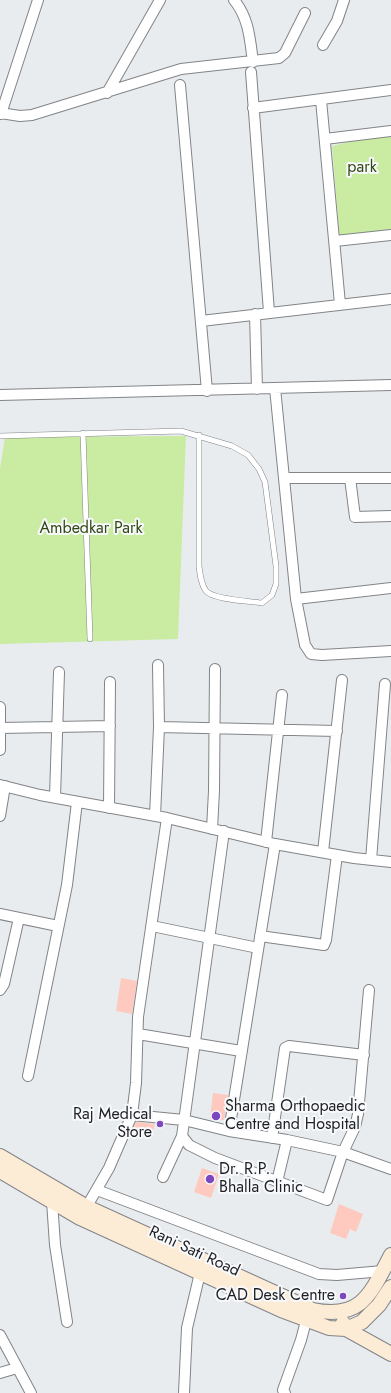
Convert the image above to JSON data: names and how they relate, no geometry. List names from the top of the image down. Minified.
{"streets":{"street":["Rani Sati Road"]},"parks":["park","Ambedkar Park"],"places":["Sharma Orthopaedic Centre and Hospital","Raj Medical Store","Dr. R.P. Bhalla Clinic","CAD Desk Centre"]}
